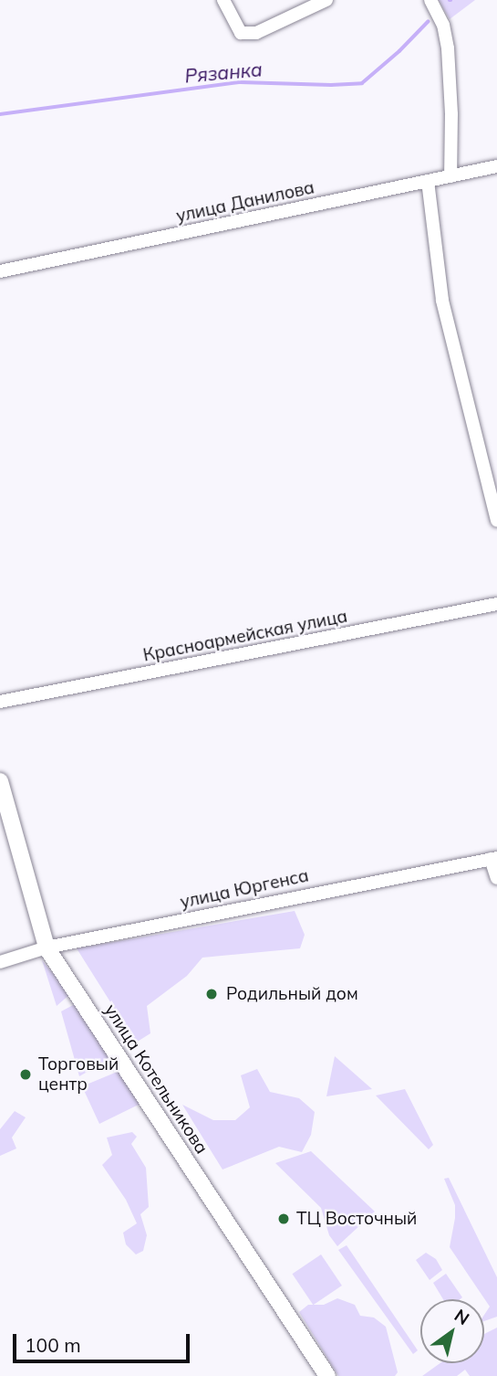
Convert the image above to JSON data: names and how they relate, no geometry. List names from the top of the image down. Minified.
{"streets":{"street":["улица Данилова","Красноармейская улица","улица Юргенса","улица Котельникова"]},"crossings":[["улица Юргенса","улица Котельникова"]],"water":["Рязанка"],"places":["Родильный дом","Торговый центр","ТЦ Восточный"],"scale_bar":"100 m","north":"top right"}
